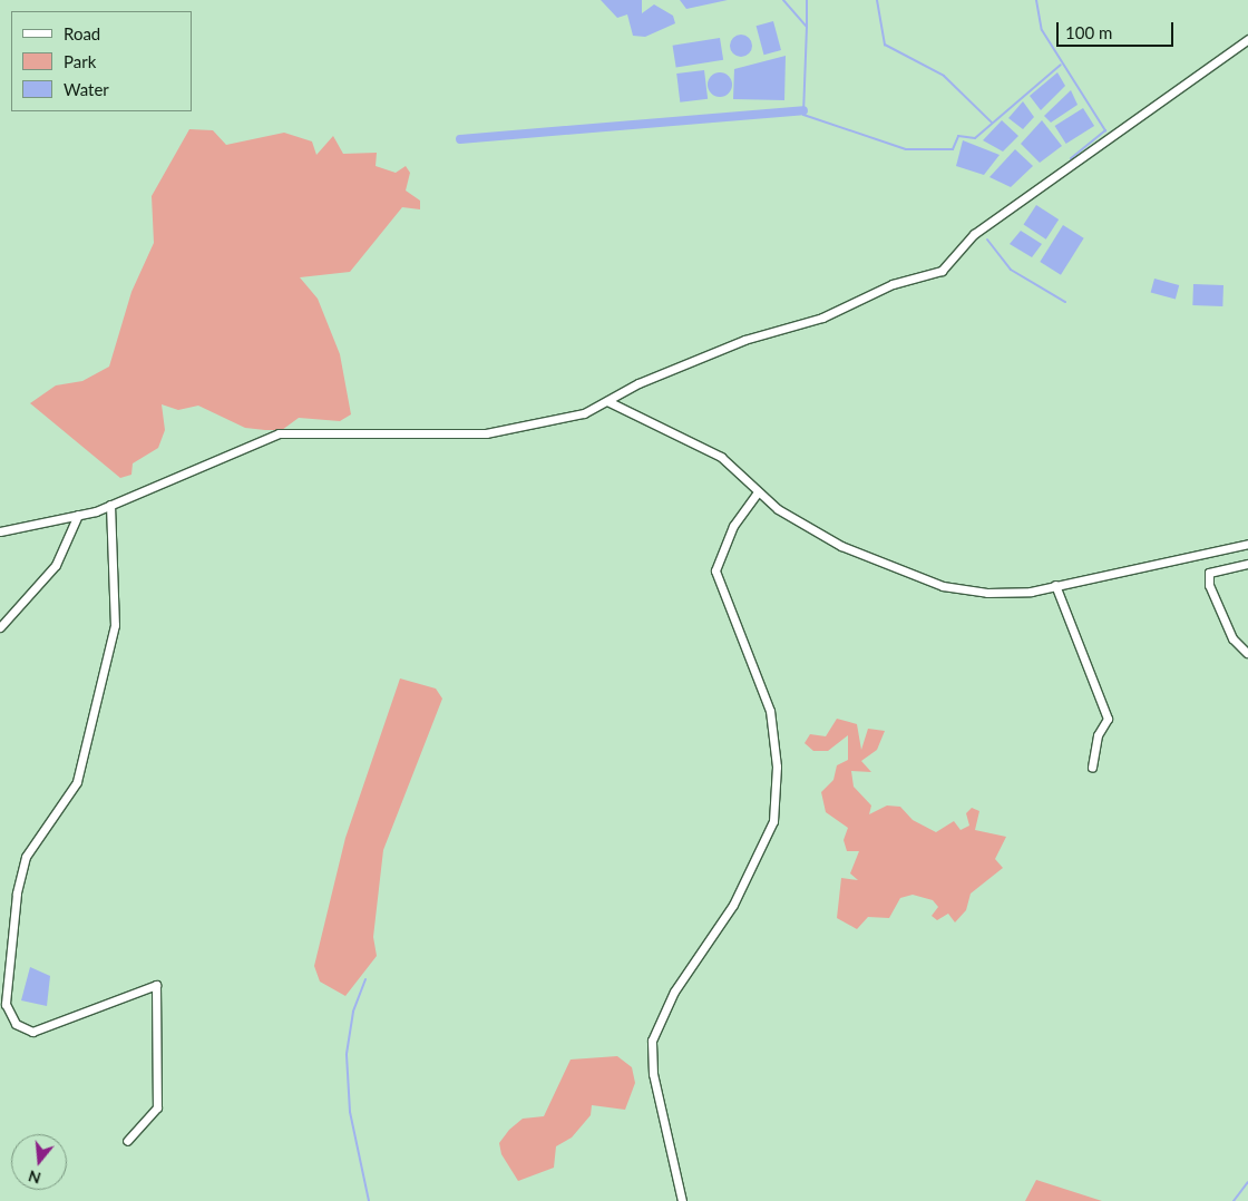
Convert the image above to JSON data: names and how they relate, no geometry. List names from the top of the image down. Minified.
{"legend":["Road","Park","Water"],"scale_bar":"100 m","north":"bottom"}
